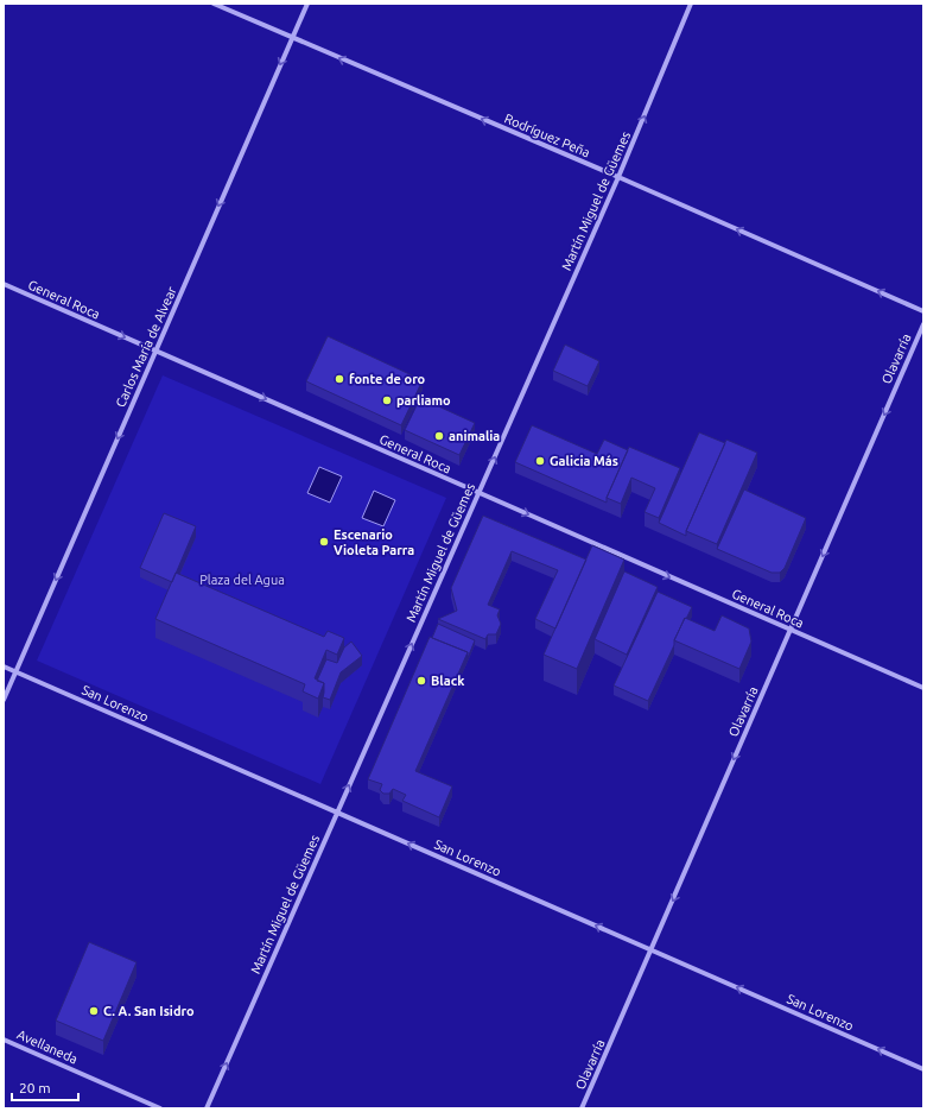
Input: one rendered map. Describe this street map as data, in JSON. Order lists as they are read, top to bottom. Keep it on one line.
{"streets":{"street":["Rodríguez Peña","Martín Miguel de Güemes","General Roca","Carlos María de Alvear","Olavarría","San Lorenzo","Avellaneda"]},"crossings":[["Rodríguez Peña","Martín Miguel de Güemes"],["Rodríguez Peña","Carlos María de Alvear"],["Martín Miguel de Güemes","General Roca"],["Martín Miguel de Güemes","San Lorenzo"],["General Roca","Carlos María de Alvear"],["General Roca","Olavarría"],["Carlos María de Alvear","San Lorenzo"],["Olavarría","San Lorenzo"]],"one_way":["Rodríguez Peña","Martín Miguel de Güemes","General Roca","Carlos María de Alvear","Olavarría","San Lorenzo"],"parks":["Plaza del Agua"],"places":["fonte de oro","parliamo","animalia","Galicia Más","Escenario Violeta Parra","Black","C. A. San Isidro"],"scale_bar":"20 m"}
